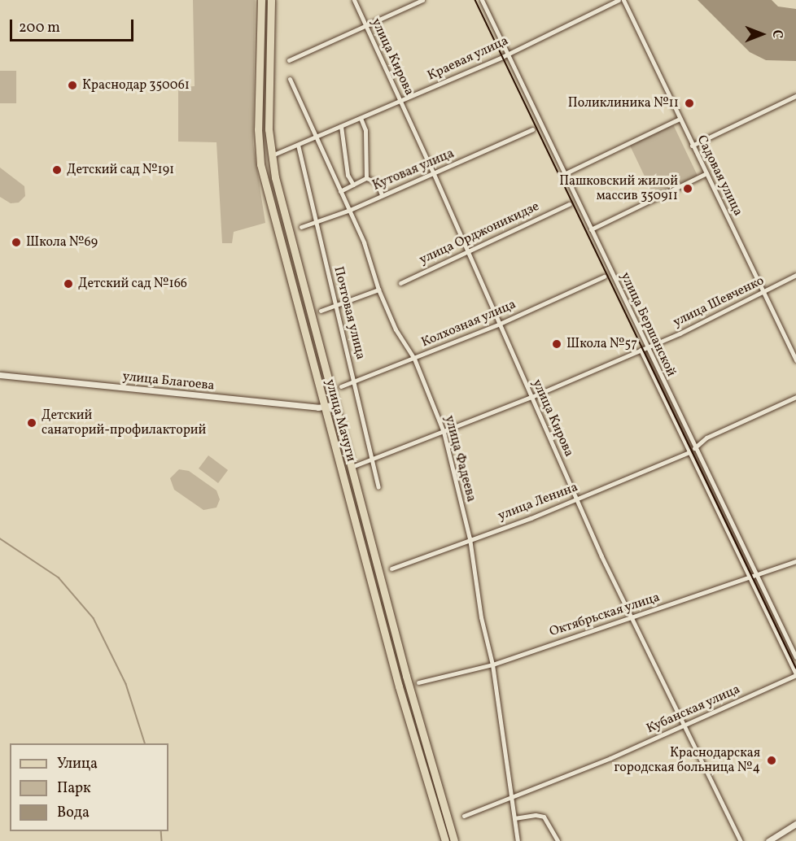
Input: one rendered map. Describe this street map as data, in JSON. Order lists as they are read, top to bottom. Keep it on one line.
{"streets":{"main road":["улица Мачуги"],"street":["улица Кирова","Краевая улица","Кутовая улица","Садовая улица","улица Орджоникидзе","улица Шевченко","Почтовая улица","Колхозная улица","улица Бершанской","улица Благоева","улица Фадеева","улица Ленина","Октябрьская улица","Кубанская улица"]},"crossings":[["улица Кирова","Краевая улица"],["улица Кирова","Кутовая улица"],["улица Кирова","улица Орджоникидзе"],["улица Кирова","улица Шевченко"],["улица Кирова","Колхозная улица"],["улица Кирова","улица Ленина"],["улица Кирова","Октябрьская улица"],["улица Кирова","Кубанская улица"],["Краевая улица","Почтовая улица"],["Краевая улица","улица Бершанской"],["Краевая улица","улица Мачуги"],["Краевая улица","улица Фадеева"],["Кутовая улица","Почтовая улица"],["Кутовая улица","улица Фадеева"],["Садовая улица","улица Шевченко"],["улица Шевченко","Почтовая улица"],["улица Шевченко","улица Бершанской"],["улица Шевченко","улица Мачуги"],["улица Шевченко","улица Фадеева"],["Почтовая улица","Колхозная улица"],["Колхозная улица","улица Фадеева"],["улица Бершанской","улица Ленина"],["улица Бершанской","Октябрьская улица"],["улица Бершанской","Кубанская улица"],["улица Благоева","улица Мачуги"],["улица Фадеева","улица Ленина"],["улица Фадеева","Октябрьская улица"],["улица Фадеева","Кубанская улица"]],"places":["Краснодар 350061","Поликлиника №11","Детский сад №191","Пашковский жилой массив 350911","Школа №69","Детский сад №166","Школа №57","Детский санаторий-профилакторий","Краснодарская городская больница №4"],"legend":["Улица","Парк","Вода"],"scale_bar":"200 m","north":"right"}
